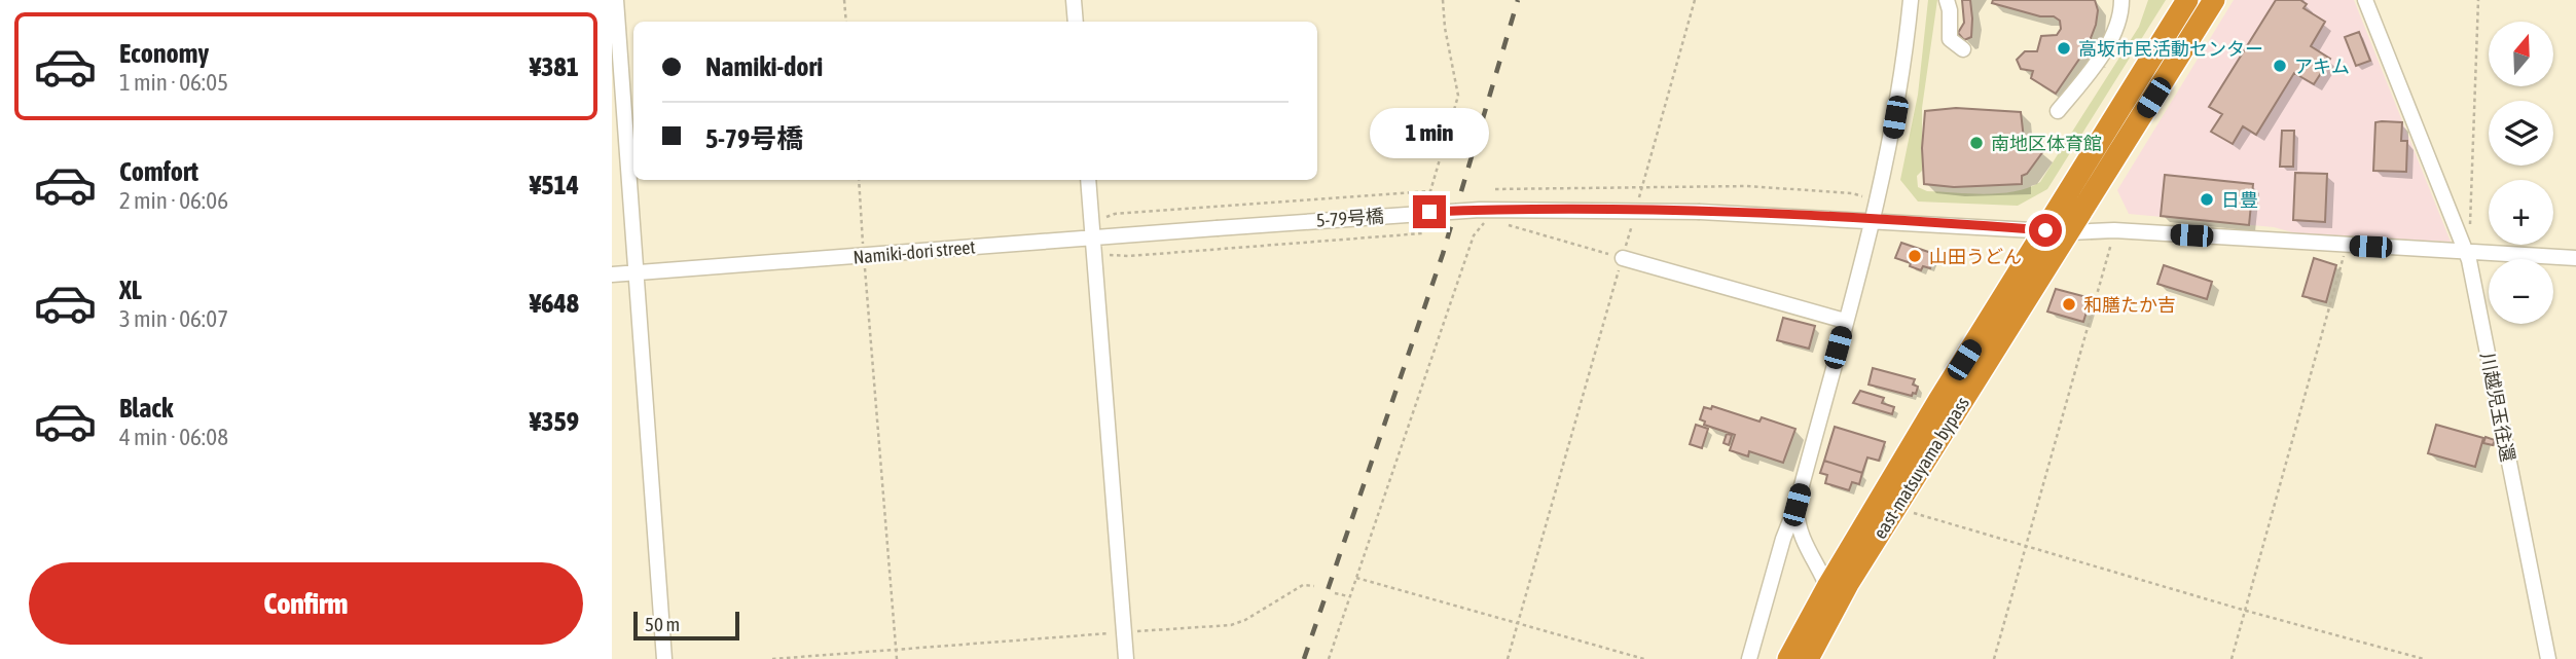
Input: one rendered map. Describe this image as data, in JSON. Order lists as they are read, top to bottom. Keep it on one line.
{"streets":{"highway":["east-matsuyama bypass"],"street":["5-79号橋","Namiki-dori street","川越児玉往還"]},"crossings":[["5-79号橋","Namiki-dori street"],["5-79号橋","川越児玉往還"],["5-79号橋","east-matsuyama bypass"]],"places":["高坂市民活動センター","アキム","南地区体育館","日豊","山田うどん","和膳たか吉"],"scale_bar":"50 m","north":"top","page":{"list":[{"name":"Economy","note":"1 min · 06:05","value":"¥381"},{"name":"Comfort","note":"2 min · 06:06","value":"¥514"},{"name":"XL","note":"3 min · 06:07","value":"¥648"},{"name":"Black","note":"4 min · 06:08","value":"¥359"}],"map_buttons":["+","−"],"banner":["Namiki-dori","5-79号橋"],"bubble":"1 min","buttons":"Confirm","scale":"50 m"}}
